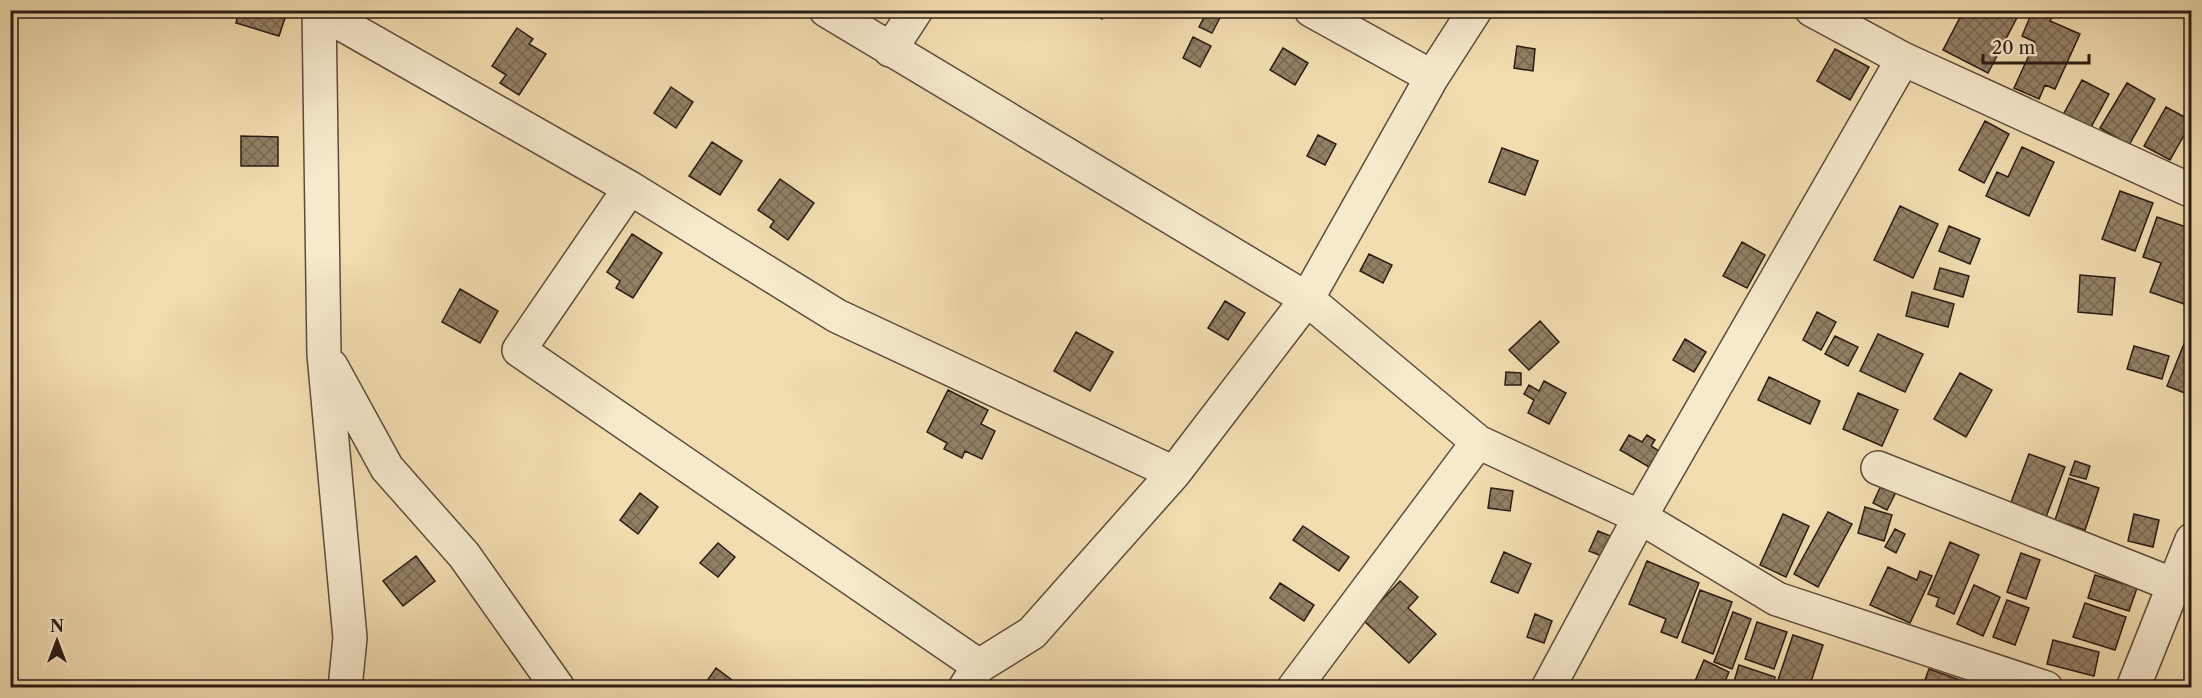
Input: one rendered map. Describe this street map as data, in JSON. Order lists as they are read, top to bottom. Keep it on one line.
{"scale_bar":"20 m","north":"top"}
